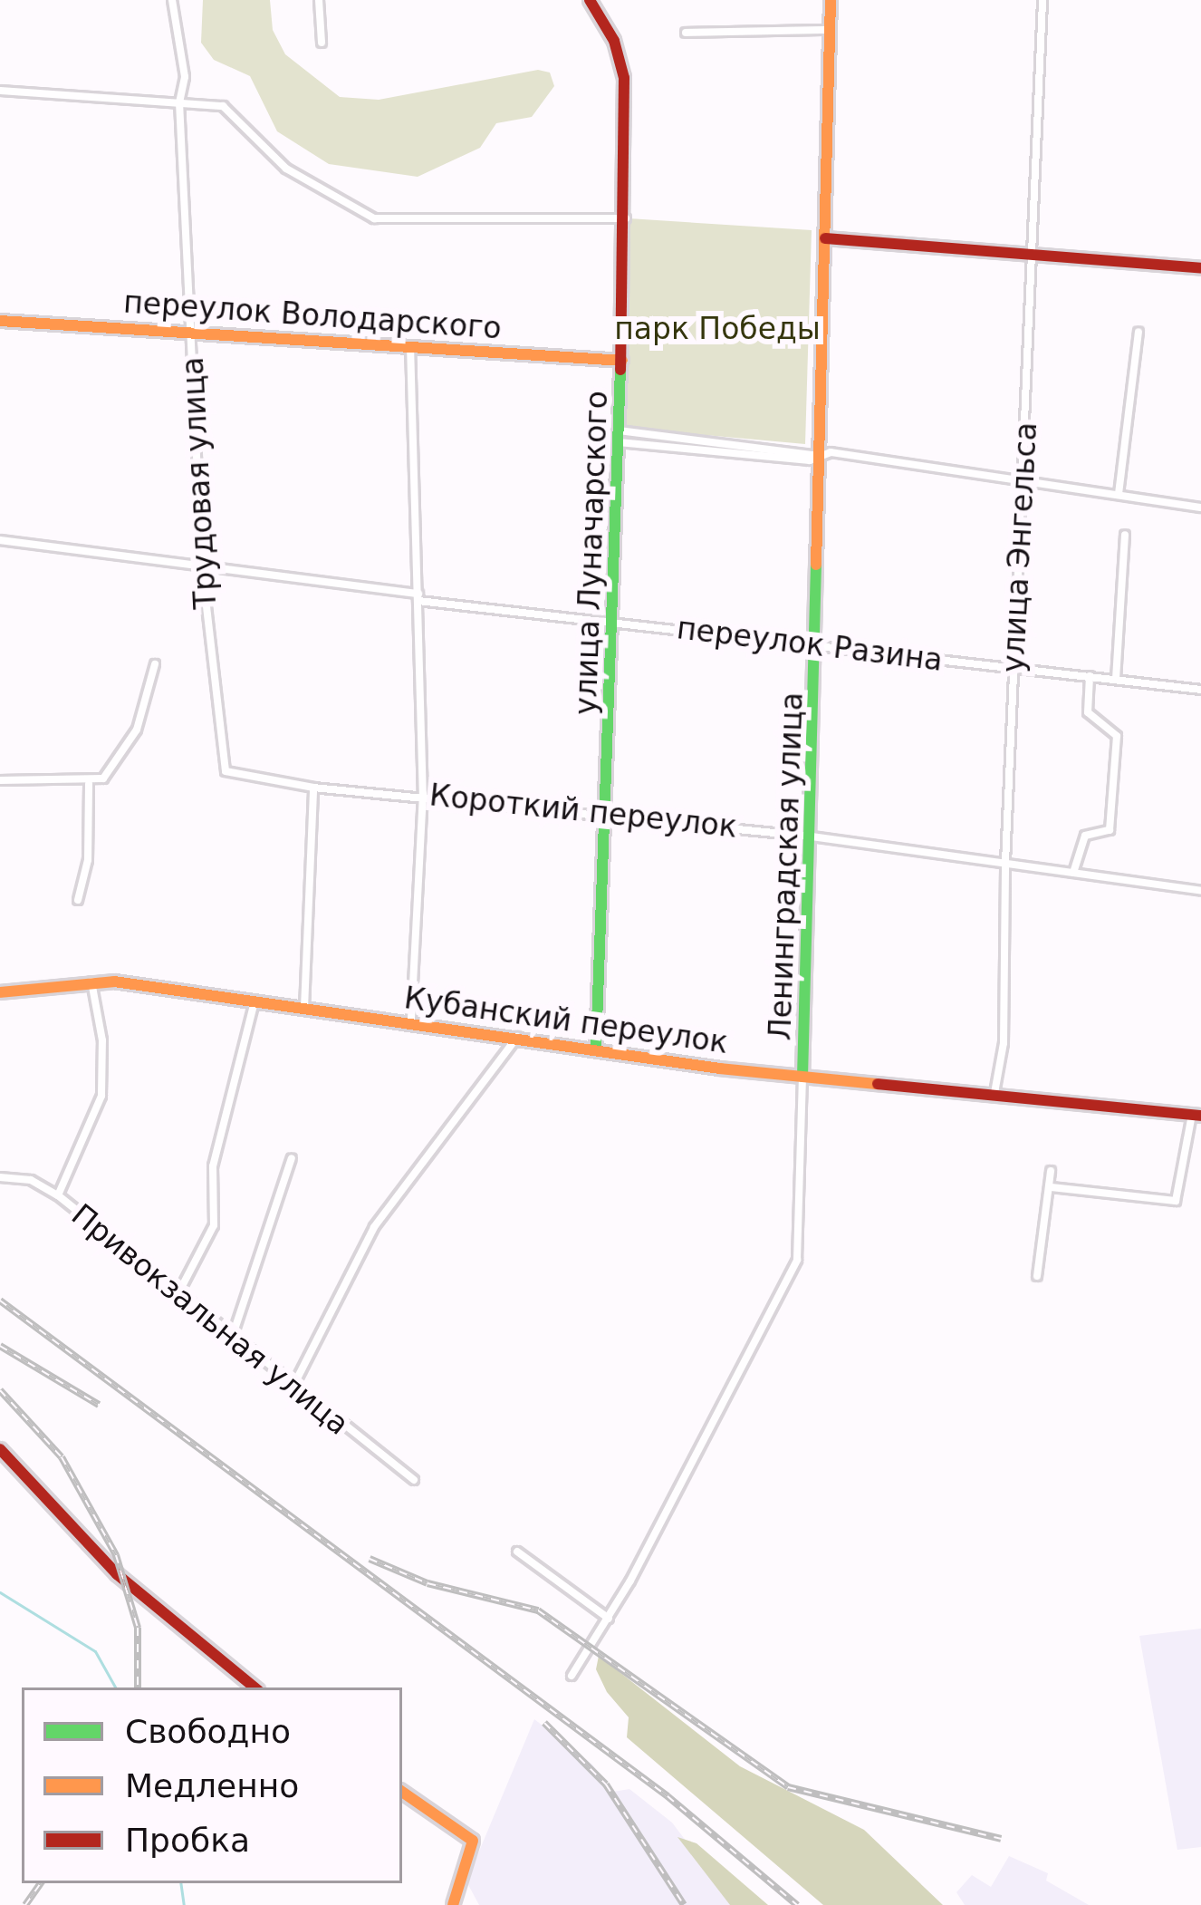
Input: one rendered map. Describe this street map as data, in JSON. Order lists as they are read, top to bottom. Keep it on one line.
{"streets":{"street":["переулок Володарского","Трудовая улица","улица Энгельса","улица Луначарского","переулок Разина","Короткий переулок","Ленинградская улица","Кубанский переулок","Привокзальная улица"]},"crossings":[["переулок Володарского","Трудовая улица"],["переулок Володарского","улица Луначарского"],["Трудовая улица","переулок Разина"],["Трудовая улица","Короткий переулок"],["улица Энгельса","переулок Разина"],["улица Энгельса","Короткий переулок"],["улица Энгельса","Кубанский переулок"],["улица Луначарского","переулок Разина"],["улица Луначарского","Короткий переулок"],["улица Луначарского","Кубанский переулок"],["переулок Разина","Ленинградская улица"],["Короткий переулок","Ленинградская улица"],["Ленинградская улица","Кубанский переулок"]],"parks":["парк Победы"],"legend":["Свободно","Медленно","Пробка"]}
